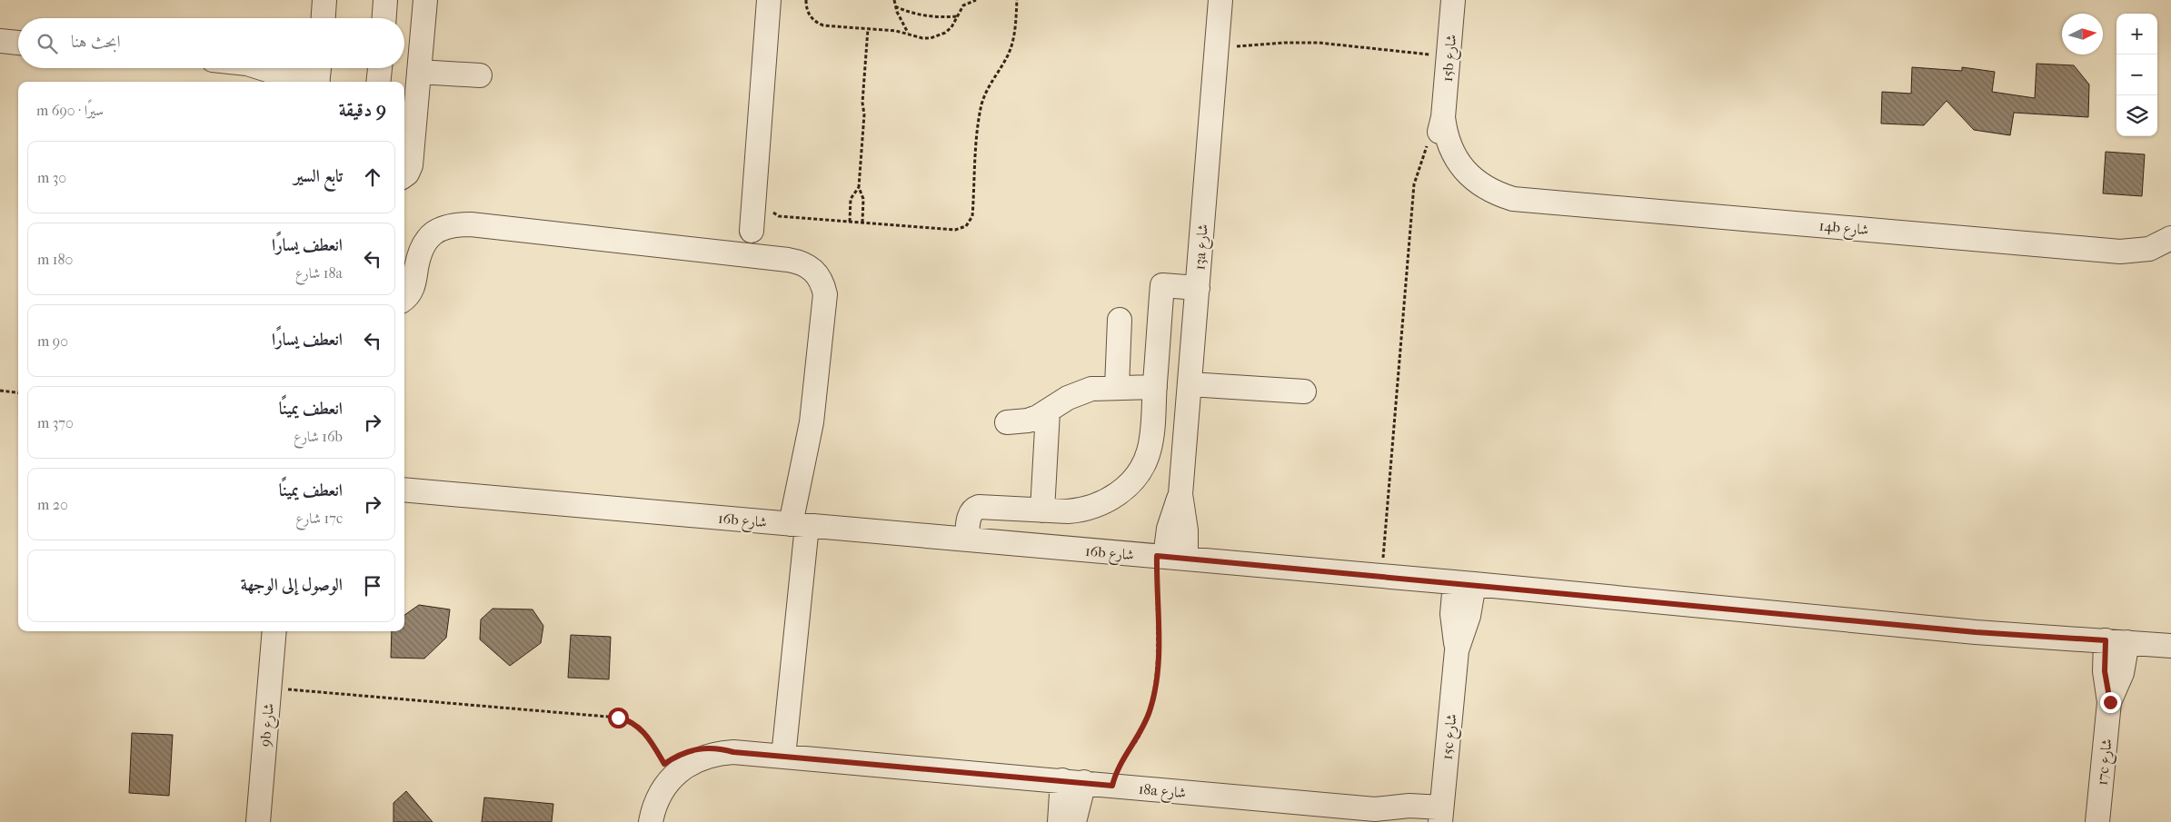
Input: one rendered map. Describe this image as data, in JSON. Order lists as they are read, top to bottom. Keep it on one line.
{"streets":{"street":["15b شارع","14b شارع","13a شارع","16b شارع","9b شارع","15c شارع","17c شارع","18a شارع"]},"crossings":[["15b شارع","14b شارع"],["13a شارع","16b شارع"],["16b شارع","15c شارع"],["16b شارع","17c شارع"],["15c شارع","18a شارع"]],"north":"right","page":{"map_buttons":["+","−"],"search":"ابحث هنا","heading":["9 دقيقة","سيرًا · 690 m"],"list":[["تابع السير","30 m"],["انعطف يسارًا","18a شارع","180 m"],["انعطف يسارًا","90 m"],["انعطف يمينًا","16b شارع","370 m"],["انعطف يمينًا","17c شارع","20 m"],"الوصول إلى الوجهة"]}}
